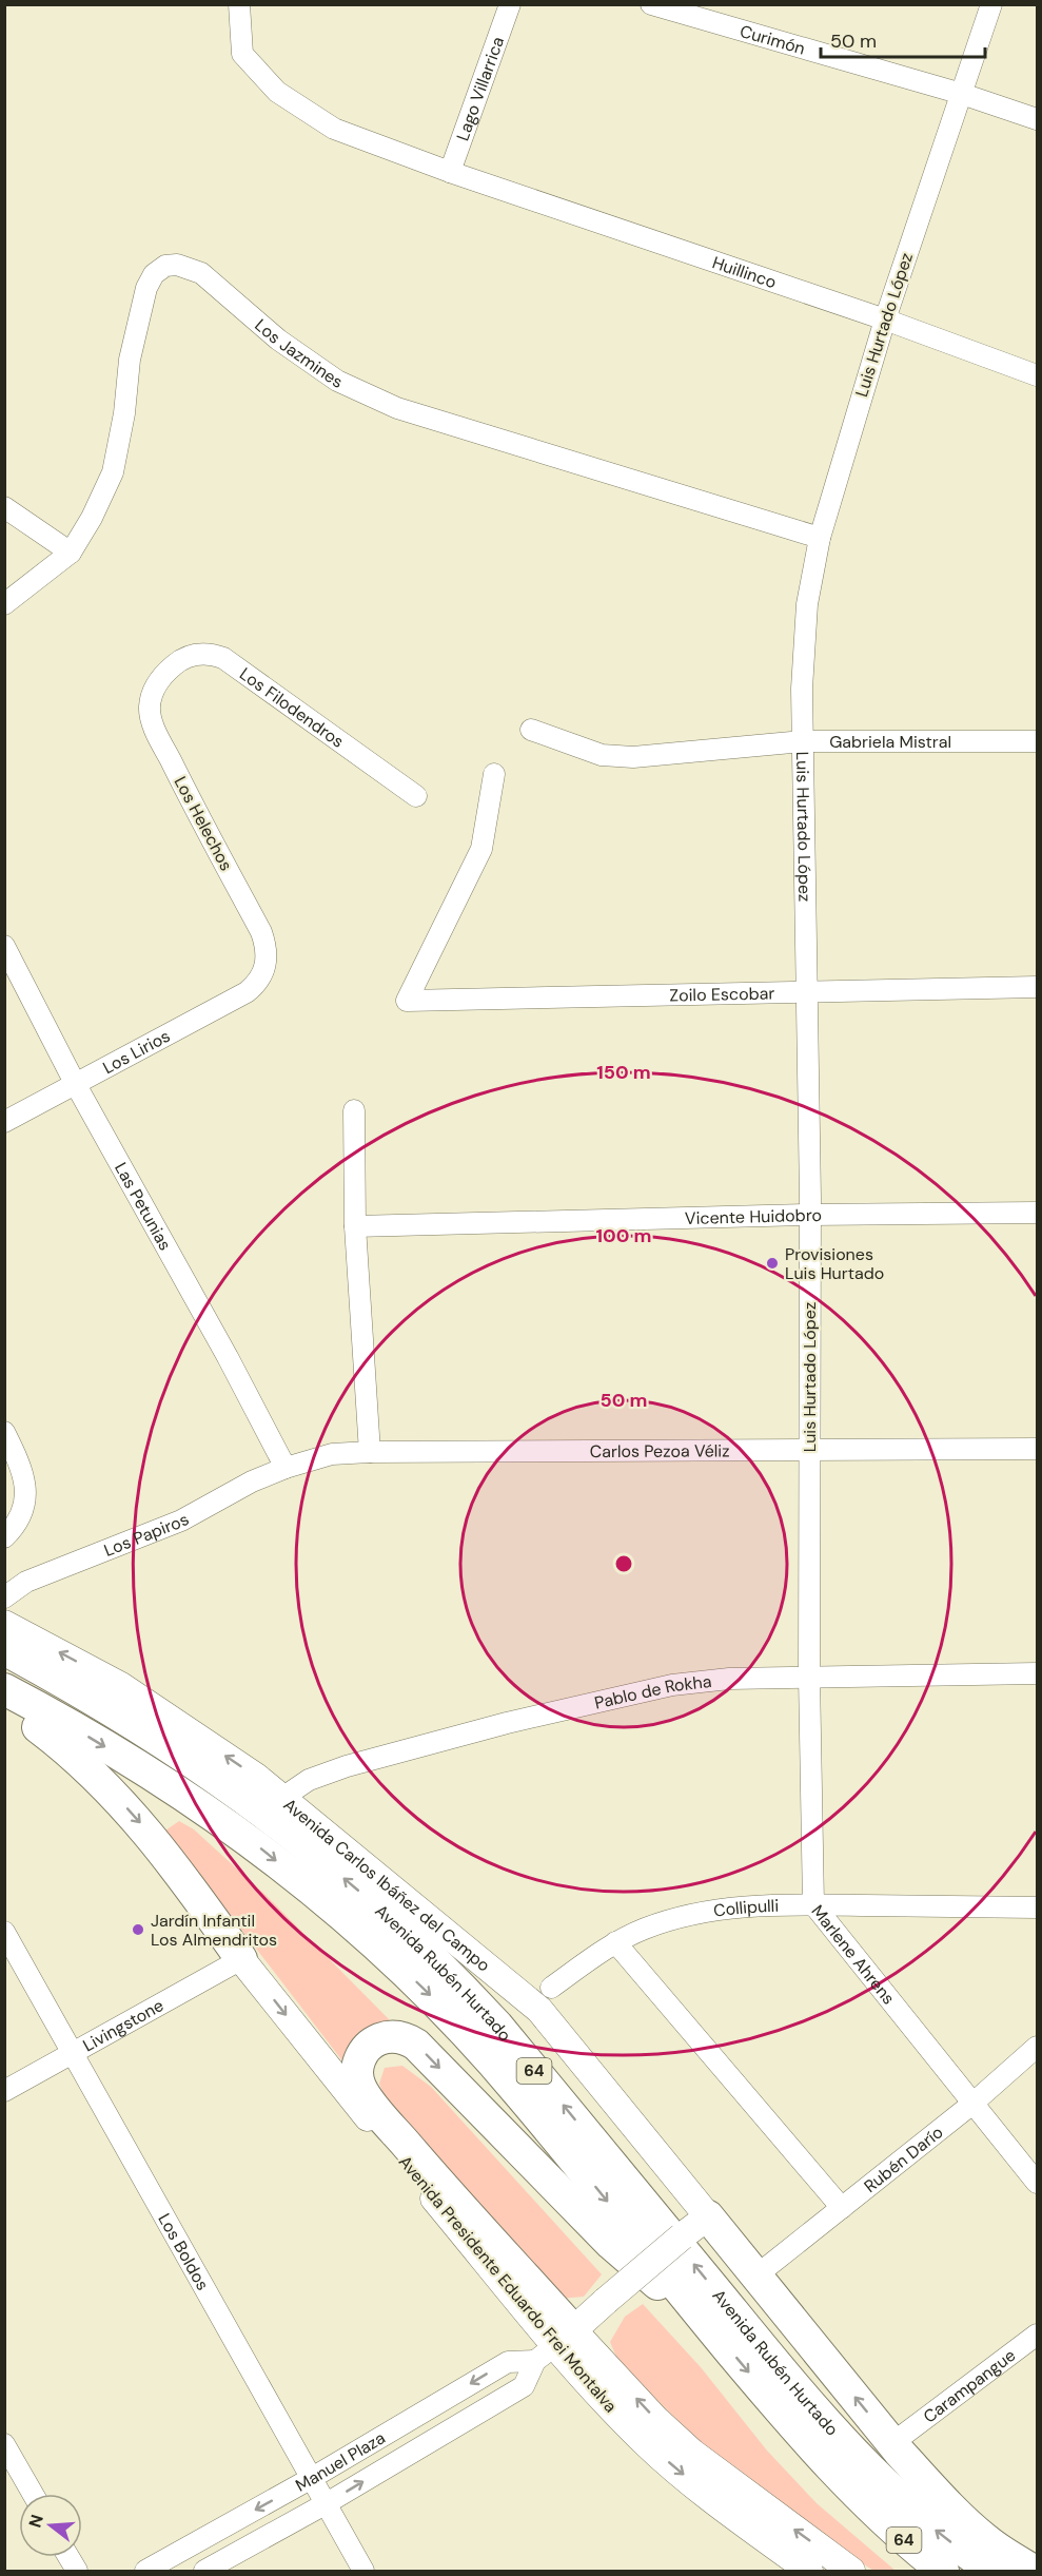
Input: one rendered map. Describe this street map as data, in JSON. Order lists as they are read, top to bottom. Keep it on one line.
{"streets":{"highway":["Avenida Rubén Hurtado","64"],"main road":["Avenida Carlos Ibáñez del Campo","Avenida Presidente Eduardo Frei Montalva","Manuel Plaza"],"street":["Curimón","Lago Villarrica","Huillinco","Luis Hurtado López","Los Jazmines","Los Filodendros","Gabriela Mistral","Los Helechos","Zoilo Escobar","Los Lirios","Las Petunias","Vicente Huidobro","Carlos Pezoa Véliz","Los Papiros","Pablo de Rokha","Collipulli","Marlene Ahrens","Livingstone","Rubén Darío","Los Boldos","Carampangue"]},"crossings":[["Curimón","Luis Hurtado López"],["Lago Villarrica","Huillinco"],["Huillinco","Luis Hurtado López"],["Luis Hurtado López","Los Jazmines"],["Luis Hurtado López","Gabriela Mistral"],["Luis Hurtado López","Zoilo Escobar"],["Luis Hurtado López","Vicente Huidobro"],["Luis Hurtado López","Carlos Pezoa Véliz"],["Luis Hurtado López","Pablo de Rokha"],["Luis Hurtado López","Marlene Ahrens"],["Los Filodendros","Los Helechos"],["Los Helechos","Los Lirios"],["Los Lirios","Las Petunias"],["Las Petunias","Carlos Pezoa Véliz"],["Las Petunias","Los Papiros"],["Carlos Pezoa Véliz","Los Papiros"],["Pablo de Rokha","Avenida Carlos Ibáñez del Campo"],["Pablo de Rokha","Marlene Ahrens"],["Avenida Carlos Ibáñez del Campo","Manuel Plaza"],["Collipulli","Marlene Ahrens"],["Marlene Ahrens","Rubén Darío"],["Livingstone","Los Boldos"],["Livingstone","Avenida Presidente Eduardo Frei Montalva"],["Los Boldos","Manuel Plaza"],["Avenida Presidente Eduardo Frei Montalva","Manuel Plaza"]],"one_way":["Avenida Carlos Ibáñez del Campo"],"places":["Provisiones Luis Hurtado","Jardín Infantil Los Almendritos"],"scale_bar":"50 m","north":"left","rings":["150 m","100 m","50 m"]}
